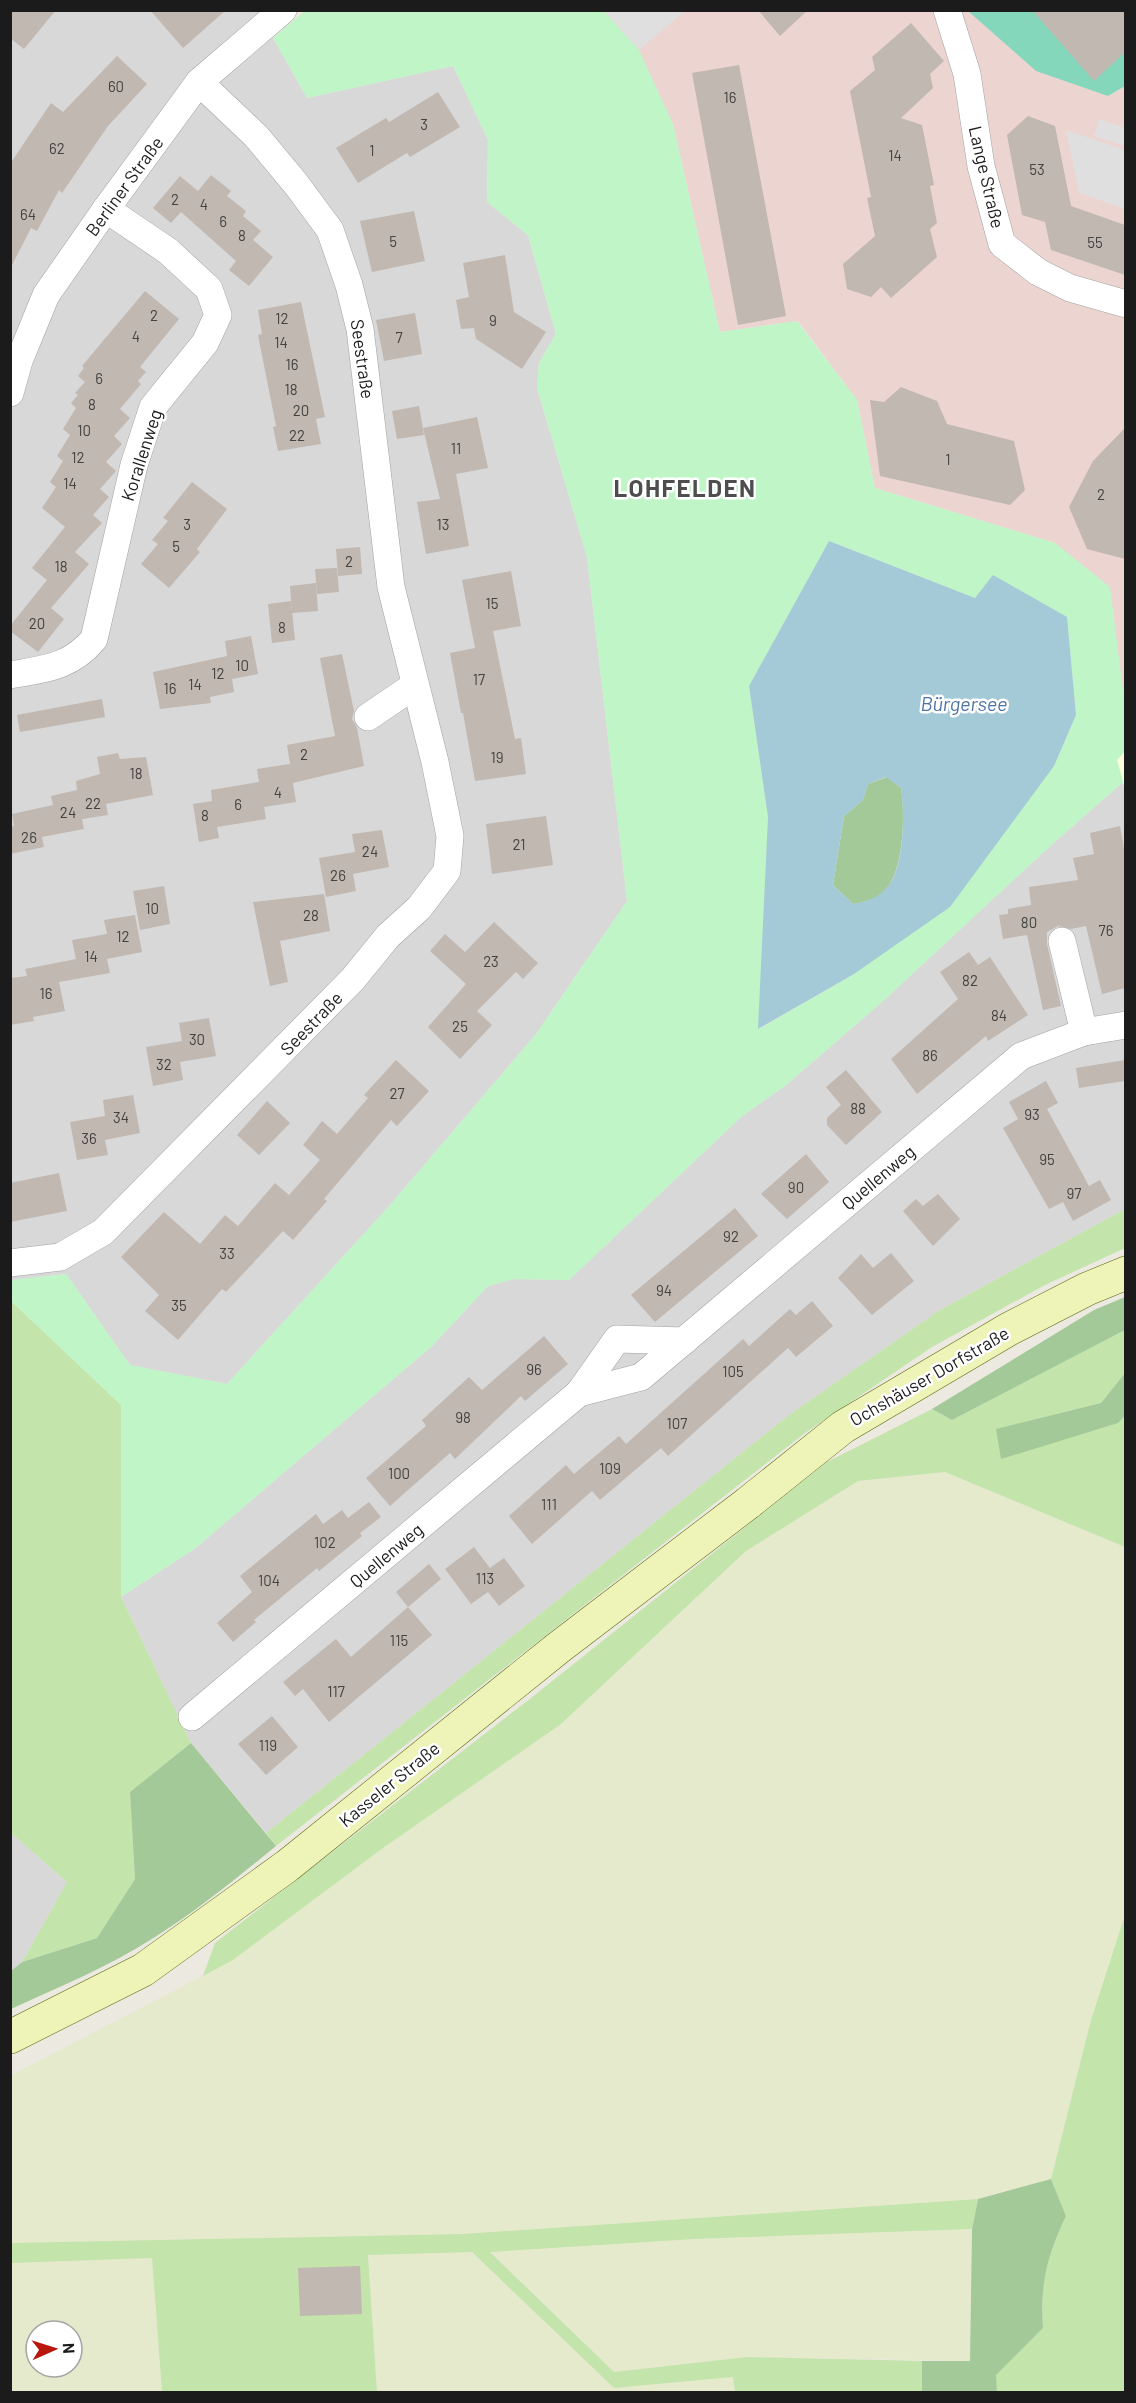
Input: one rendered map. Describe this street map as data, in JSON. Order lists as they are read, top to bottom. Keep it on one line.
{"streets":{"main road":["Ochshäuser Dorfstraße","Kasseler Straße"],"street":["Lange Straße","Berliner Straße","Seestraße","Korallenweg","Quellenweg"]},"crossings":[["Berliner Straße","Seestraße"],["Berliner Straße","Korallenweg"],["Ochshäuser Dorfstraße","Kasseler Straße"]],"districts":["LOHFELDEN"],"water":["Bürgersee"],"house_numbers":["60","16","3","62","1","14","53","2","4","64","6","8","5","55","2","12","9","4","7","14","16","6","18","8","20","10","22","11","12","1","14","2","3","13","5","2","18","15","20","8","10","12","17","14","16","2","19","18","4","22","6","24","8","26","21","24","26","10","28","80","76","12","14","23","82","16","84","25","30","86","32","27","88","93","34","36","95","90","97","92","33","94","35","96","105","98","107","109","100","111","102","113","104","115","117","119"],"north":"right"}
